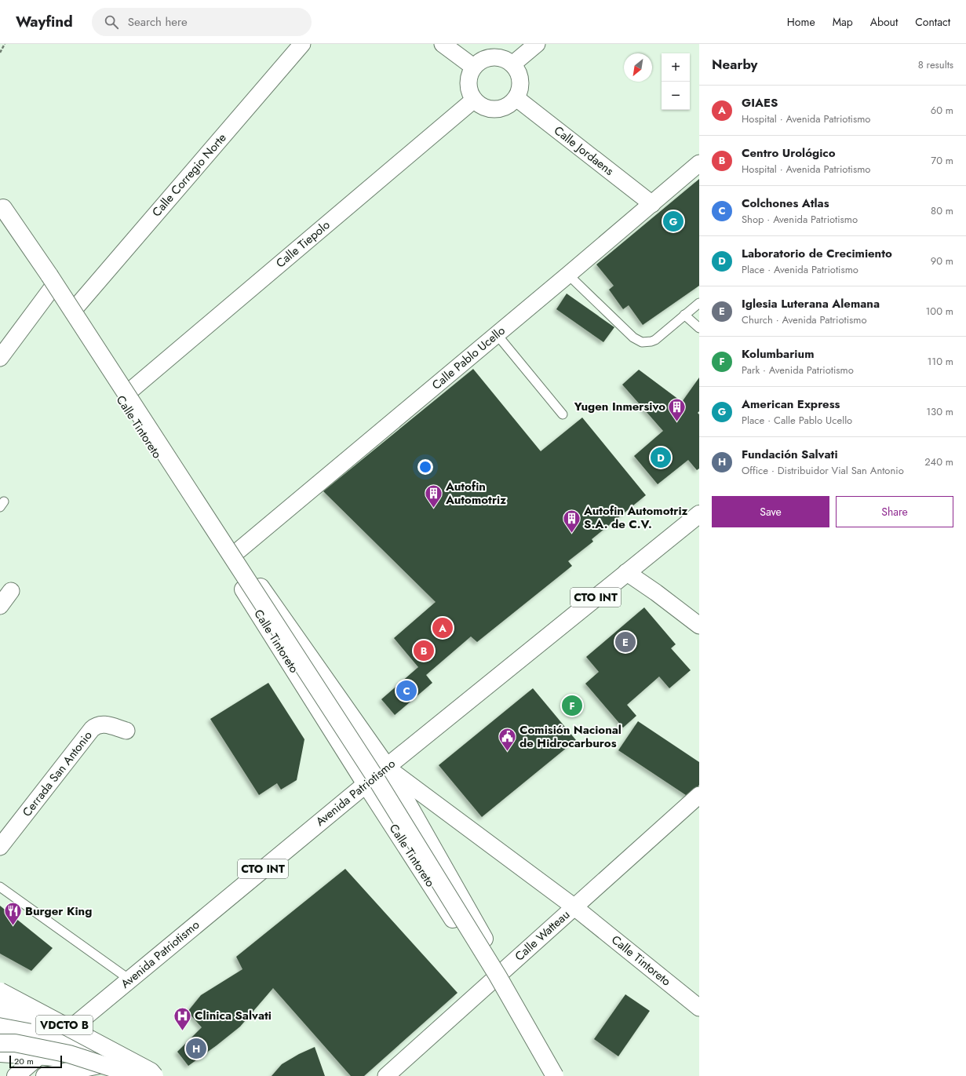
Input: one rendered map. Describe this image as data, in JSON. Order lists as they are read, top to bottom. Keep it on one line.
{"streets":{"main road":["Calle Tintoreto","CTO INT","Avenida Patriotismo","VDCTO B"],"street":["Calle Jordaens","Calle Corregio Norte","Calle Tiepolo","Calle Pablo Ucello","Cerrada San Antonio","Calle Watteau"]},"crossings":[["Calle Jordaens","Calle Tiepolo"],["Calle Jordaens","Calle Pablo Ucello"],["Calle Corregio Norte","Calle Tintoreto"],["Calle Tiepolo","Calle Tintoreto"],["Calle Pablo Ucello","Calle Tintoreto"],["Calle Tintoreto","Avenida Patriotismo"],["Calle Tintoreto","Calle Watteau"],["Avenida Patriotismo","VDCTO B"]],"places":{"building":["Yugen Inmersivo","Autofin Automotriz","Autofin Automotriz S.A. de C.V."],"public building":["Comisión Nacional de Hidrocarburos"],"restaurant":["Burger King"],"hospital":["Clinica Salvati"]},"scale_bar":"20 m","north":"bottom left","page":{"header":"Wayfind","search":"Search here","nav":["Home","Map","About","Contact"],"heading":["Nearby","8 results"],"map_buttons":["+","−"],"list":[{"mark":"A","name":"GIAES","note":"Hospital · Avenida Patriotismo","value":"60 m"},{"mark":"B","name":"Centro Urológico","note":"Hospital · Avenida Patriotismo","value":"70 m"},{"mark":"C","name":"Colchones Atlas","note":"Shop · Avenida Patriotismo","value":"80 m"},{"mark":"D","name":"Laboratorio de Crecimiento","note":"Place · Avenida Patriotismo","value":"90 m"},{"mark":"E","name":"Iglesia Luterana Alemana","note":"Church · Avenida Patriotismo","value":"100 m"},{"mark":"F","name":"Kolumbarium","note":"Park · Avenida Patriotismo","value":"110 m"},{"mark":"G","name":"American Express","note":"Place · Calle Pablo Ucello","value":"130 m"},{"mark":"H","name":"Fundación Salvati","note":"Office · Distribuidor Vial San Antonio","value":"240 m"}],"pins":["G","D","A","E","B","C","F","H"],"buttons":["Save","Share"],"scale":"20 m"}}
